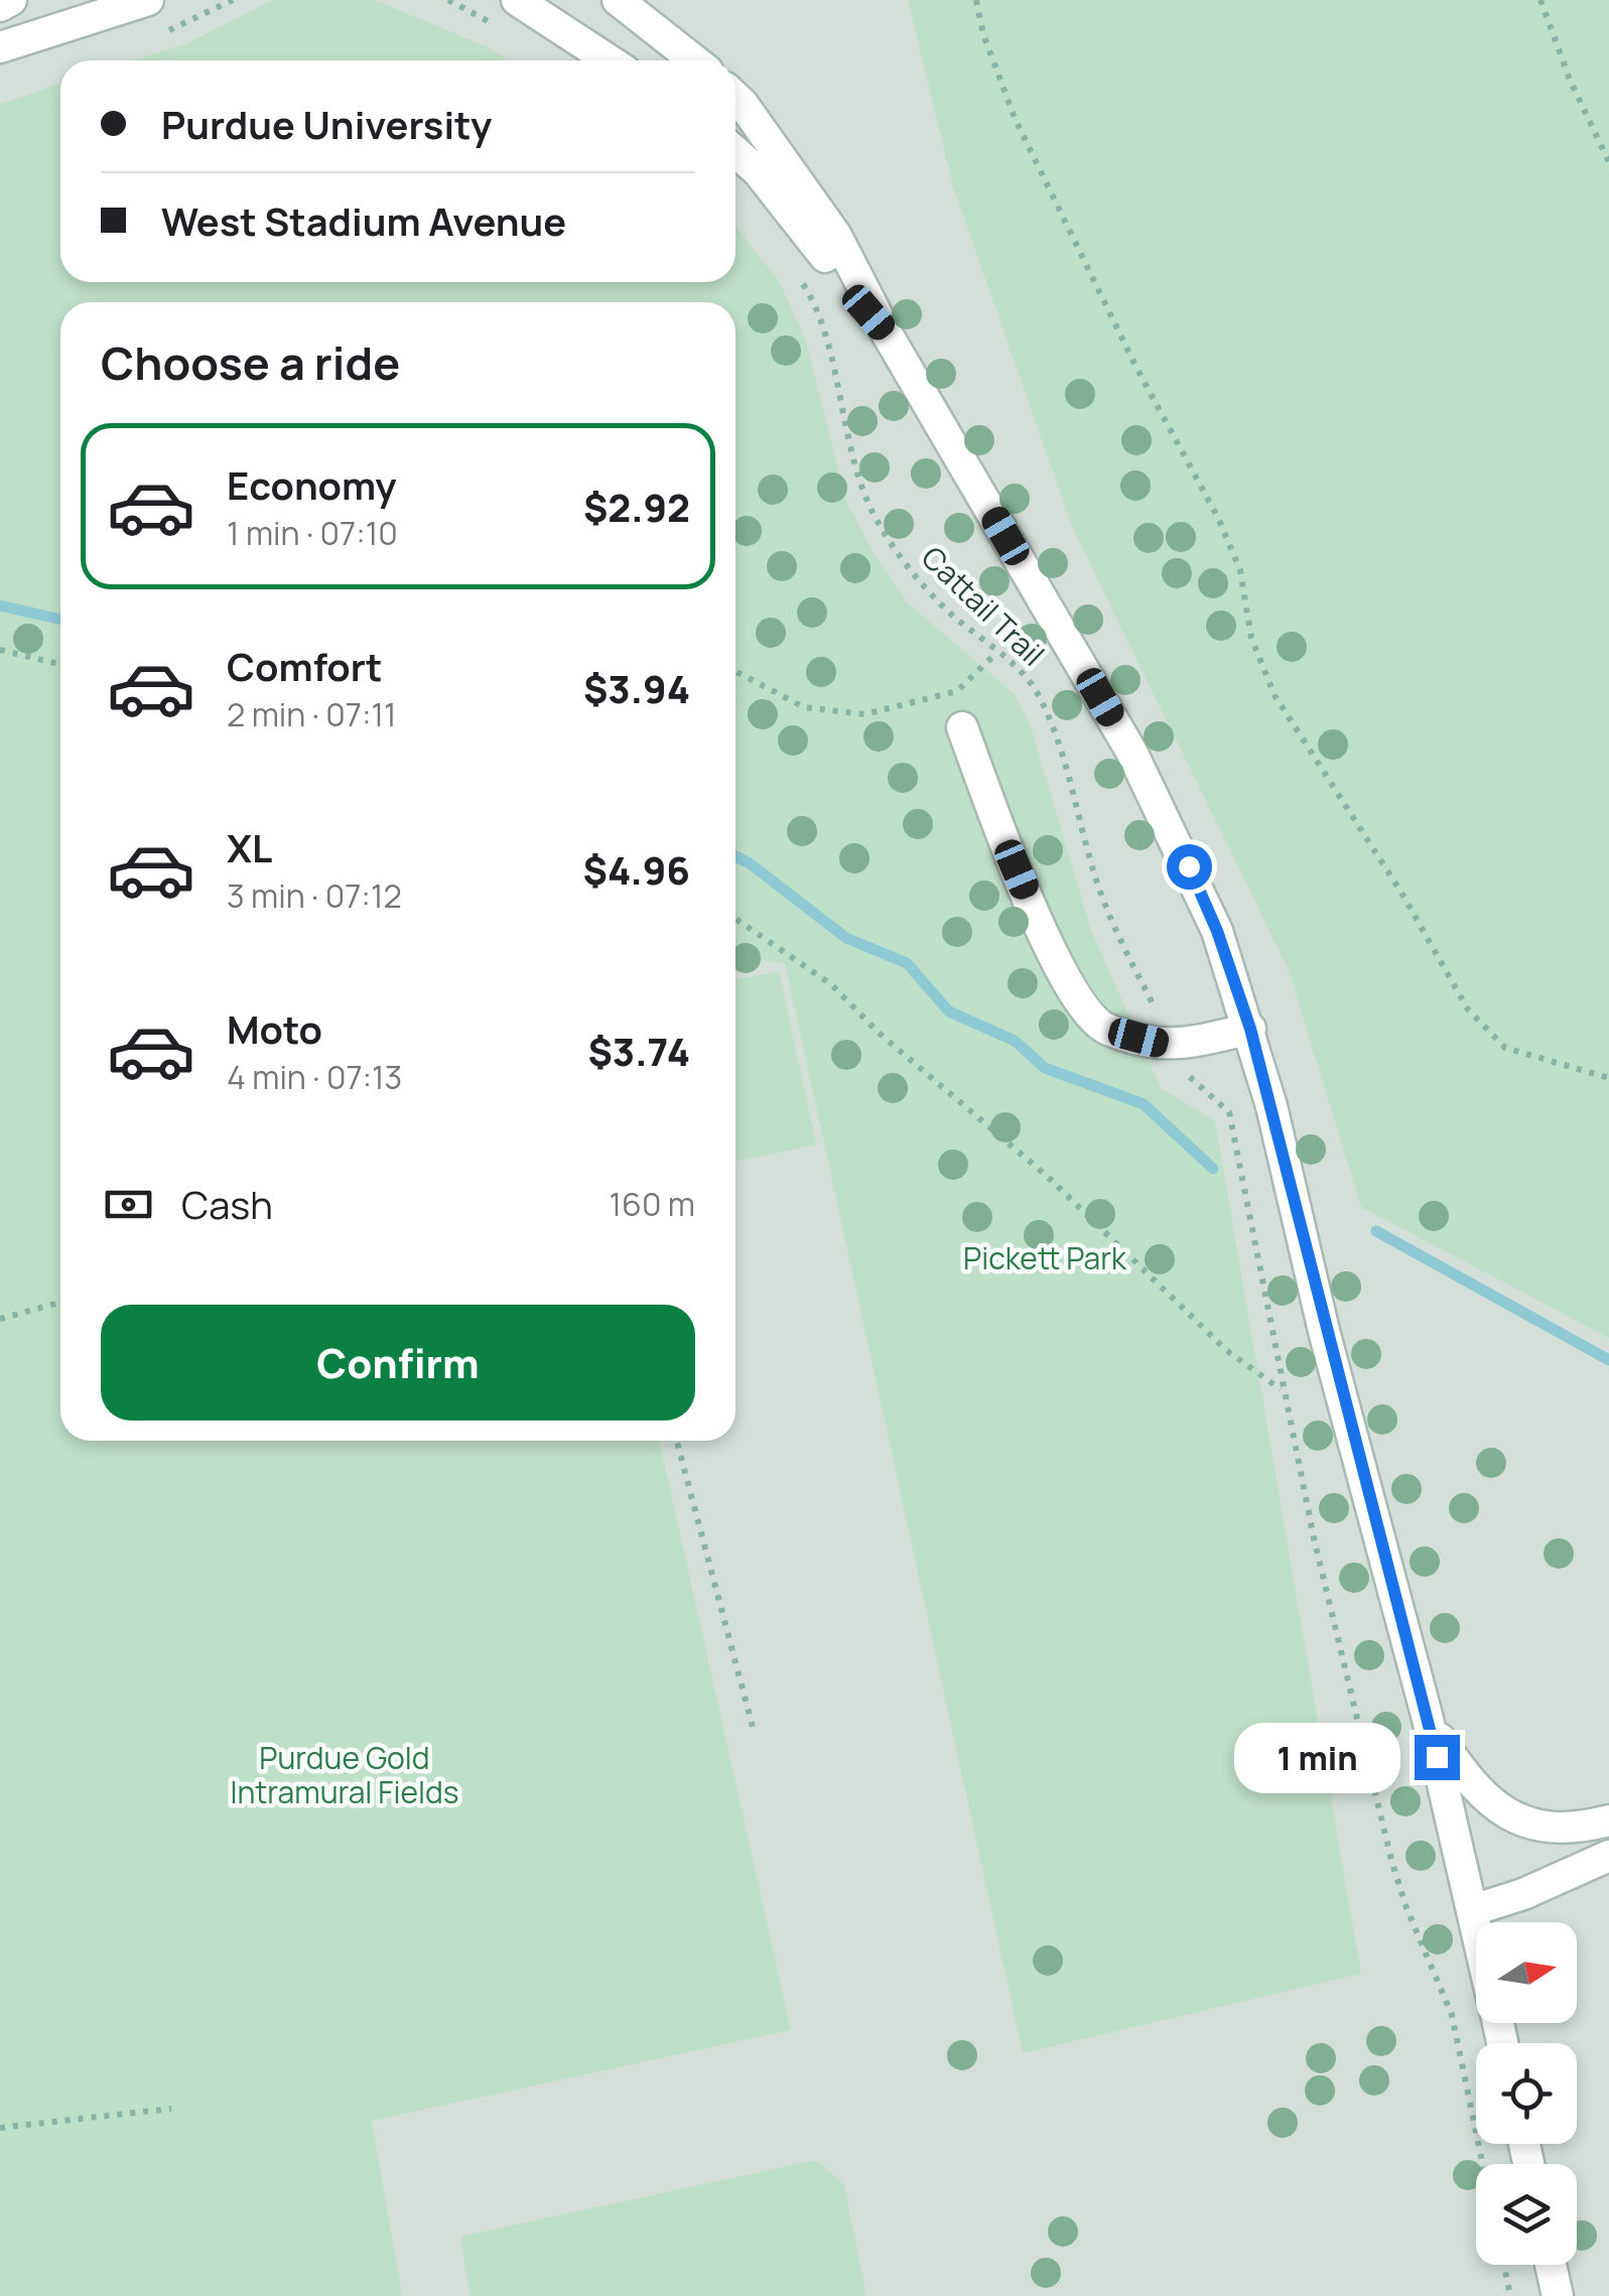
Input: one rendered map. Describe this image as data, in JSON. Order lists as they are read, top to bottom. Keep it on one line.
{"streets":{"path":["Cattail Trail"]},"parks":["Pickett Park","Purdue Gold Intramural Fields"],"north":"right","page":{"banner":["Purdue University","West Stadium Avenue"],"heading":"Choose a ride","list":[{"name":"Economy","note":"1 min · 07:10","value":"$2.92"},{"name":"Comfort","note":"2 min · 07:11","value":"$3.94"},{"name":"XL","note":"3 min · 07:12","value":"$4.96"},{"name":"Moto","note":"4 min · 07:13","value":"$3.74"}],"pay":["Cash","160 m"],"buttons":"Confirm","bubble":"1 min"}}
